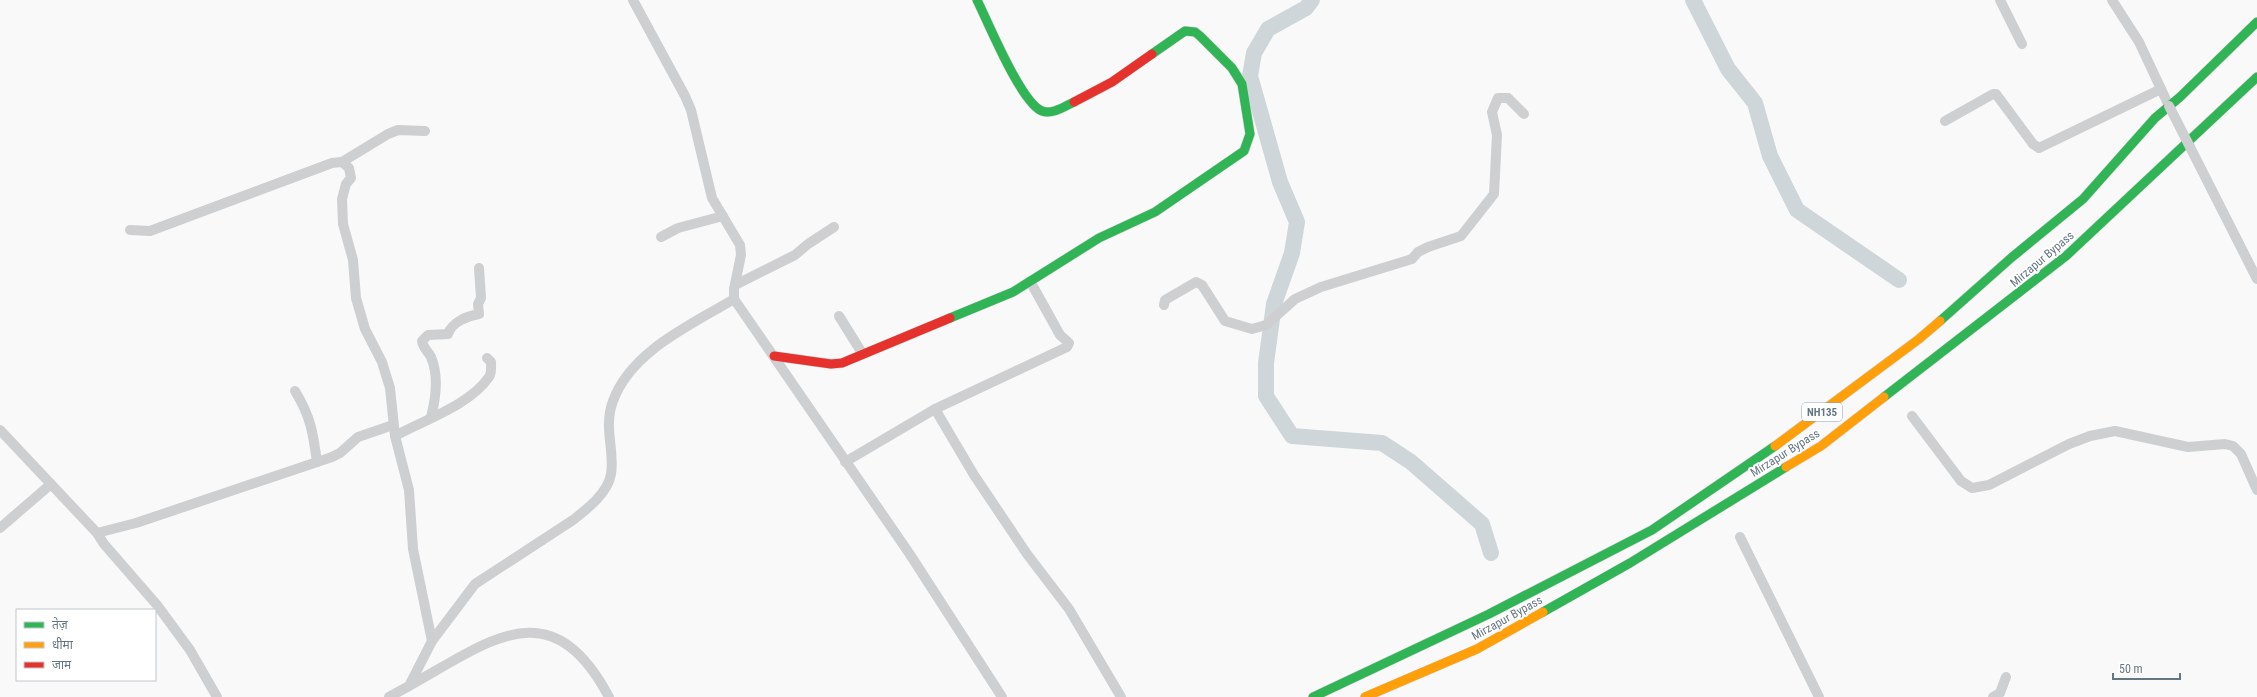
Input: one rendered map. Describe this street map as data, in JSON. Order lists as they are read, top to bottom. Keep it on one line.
{"streets":{"main road":["Mirzapur Bypass","NH135"]},"legend":["तेज़","धीमा","जाम"],"scale_bar":"50 m"}
